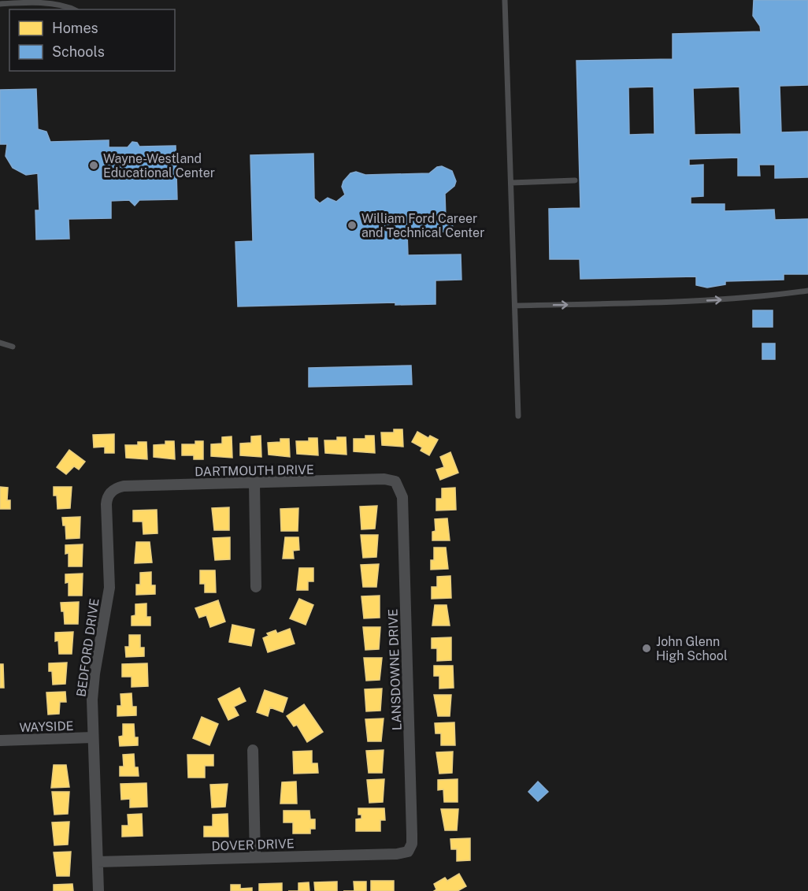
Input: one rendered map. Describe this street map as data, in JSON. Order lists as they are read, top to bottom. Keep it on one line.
{"streets":{"street":["DARTMOUTH DRIVE","BEDFORD DRIVE","LANSDOWNE DRIVE","WAYSIDE","DOVER DRIVE"]},"crossings":[["DARTMOUTH DRIVE","BEDFORD DRIVE"],["DARTMOUTH DRIVE","LANSDOWNE DRIVE"],["BEDFORD DRIVE","WAYSIDE"],["BEDFORD DRIVE","DOVER DRIVE"],["LANSDOWNE DRIVE","DOVER DRIVE"]],"places":["Wayne-Westland Educational Center","William Ford Career and Technical Center","John Glenn High School"],"legend":["Homes","Schools"]}
